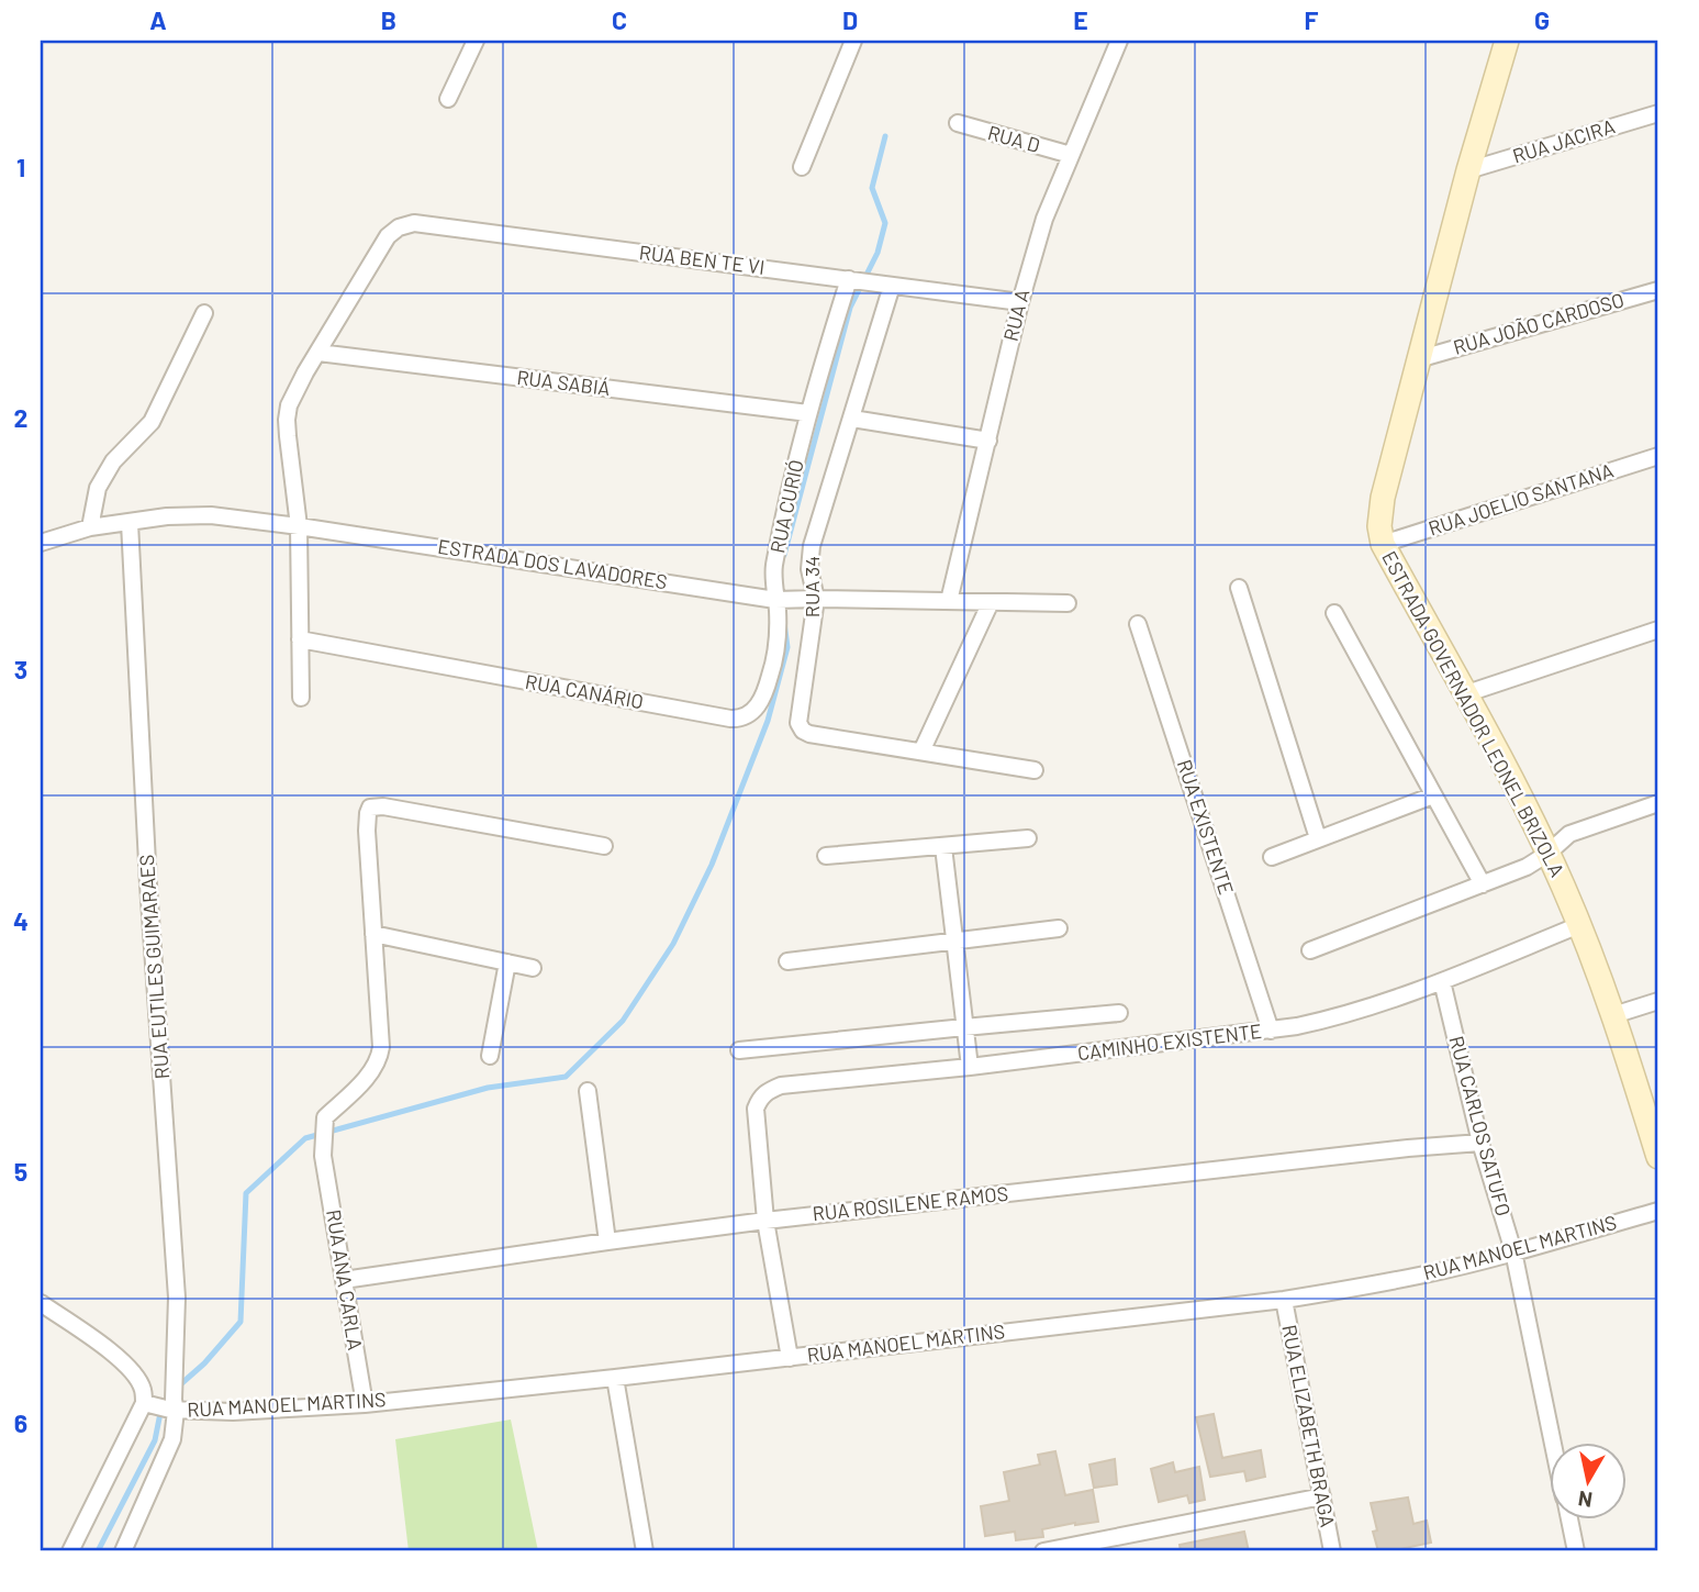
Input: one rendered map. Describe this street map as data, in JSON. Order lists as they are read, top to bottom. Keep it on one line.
{"streets":{"main road":["ESTRADA GOVERNADOR LEONEL BRIZOLA"],"street":["RUA D","RUA JACIRA","RUA BEN TE VI","RUA A","RUA JOÃO CARDOSO","RUA SABIÁ","RUA JOELIO SANTANA","RUA CURIÓ","ESTRADA DOS LAVADORES","RUA 34","RUA CANÁRIO","RUA EXISTENTE","RUA EUTILES GUIMARAES","CAMINHO EXISTENTE","RUA CARLOS SATUFO","RUA ROSILENE RAMOS","RUA MANOEL MARTINS","RUA ANA CARLA","RUA ELIZABETH BRAGA"]},"crossings":[["RUA D","RUA A"],["RUA JACIRA","ESTRADA GOVERNADOR LEONEL BRIZOLA"],["RUA BEN TE VI","RUA A"],["RUA BEN TE VI","RUA SABIÁ"],["RUA BEN TE VI","RUA 34"],["RUA A","ESTRADA DOS LAVADORES"],["RUA JOÃO CARDOSO","ESTRADA GOVERNADOR LEONEL BRIZOLA"],["RUA SABIÁ","RUA CURIÓ"],["RUA JOELIO SANTANA","ESTRADA GOVERNADOR LEONEL BRIZOLA"],["RUA CURIÓ","ESTRADA DOS LAVADORES"],["RUA CURIÓ","RUA CANÁRIO"],["ESTRADA DOS LAVADORES","RUA 34"],["ESTRADA DOS LAVADORES","RUA CANÁRIO"],["ESTRADA DOS LAVADORES","RUA EUTILES GUIMARAES"],["ESTRADA GOVERNADOR LEONEL BRIZOLA","CAMINHO EXISTENTE"],["RUA EXISTENTE","CAMINHO EXISTENTE"],["RUA EUTILES GUIMARAES","RUA MANOEL MARTINS"],["CAMINHO EXISTENTE","RUA CARLOS SATUFO"],["CAMINHO EXISTENTE","RUA ROSILENE RAMOS"],["RUA CARLOS SATUFO","RUA ROSILENE RAMOS"],["RUA CARLOS SATUFO","RUA MANOEL MARTINS"],["RUA ROSILENE RAMOS","RUA ANA CARLA"],["RUA MANOEL MARTINS","RUA ANA CARLA"],["RUA MANOEL MARTINS","RUA ELIZABETH BRAGA"]],"north":"bottom","grid":{"columns":["A","B","C","D","E","F","G"],"rows":["1","2","3","4","5","6"]}}
